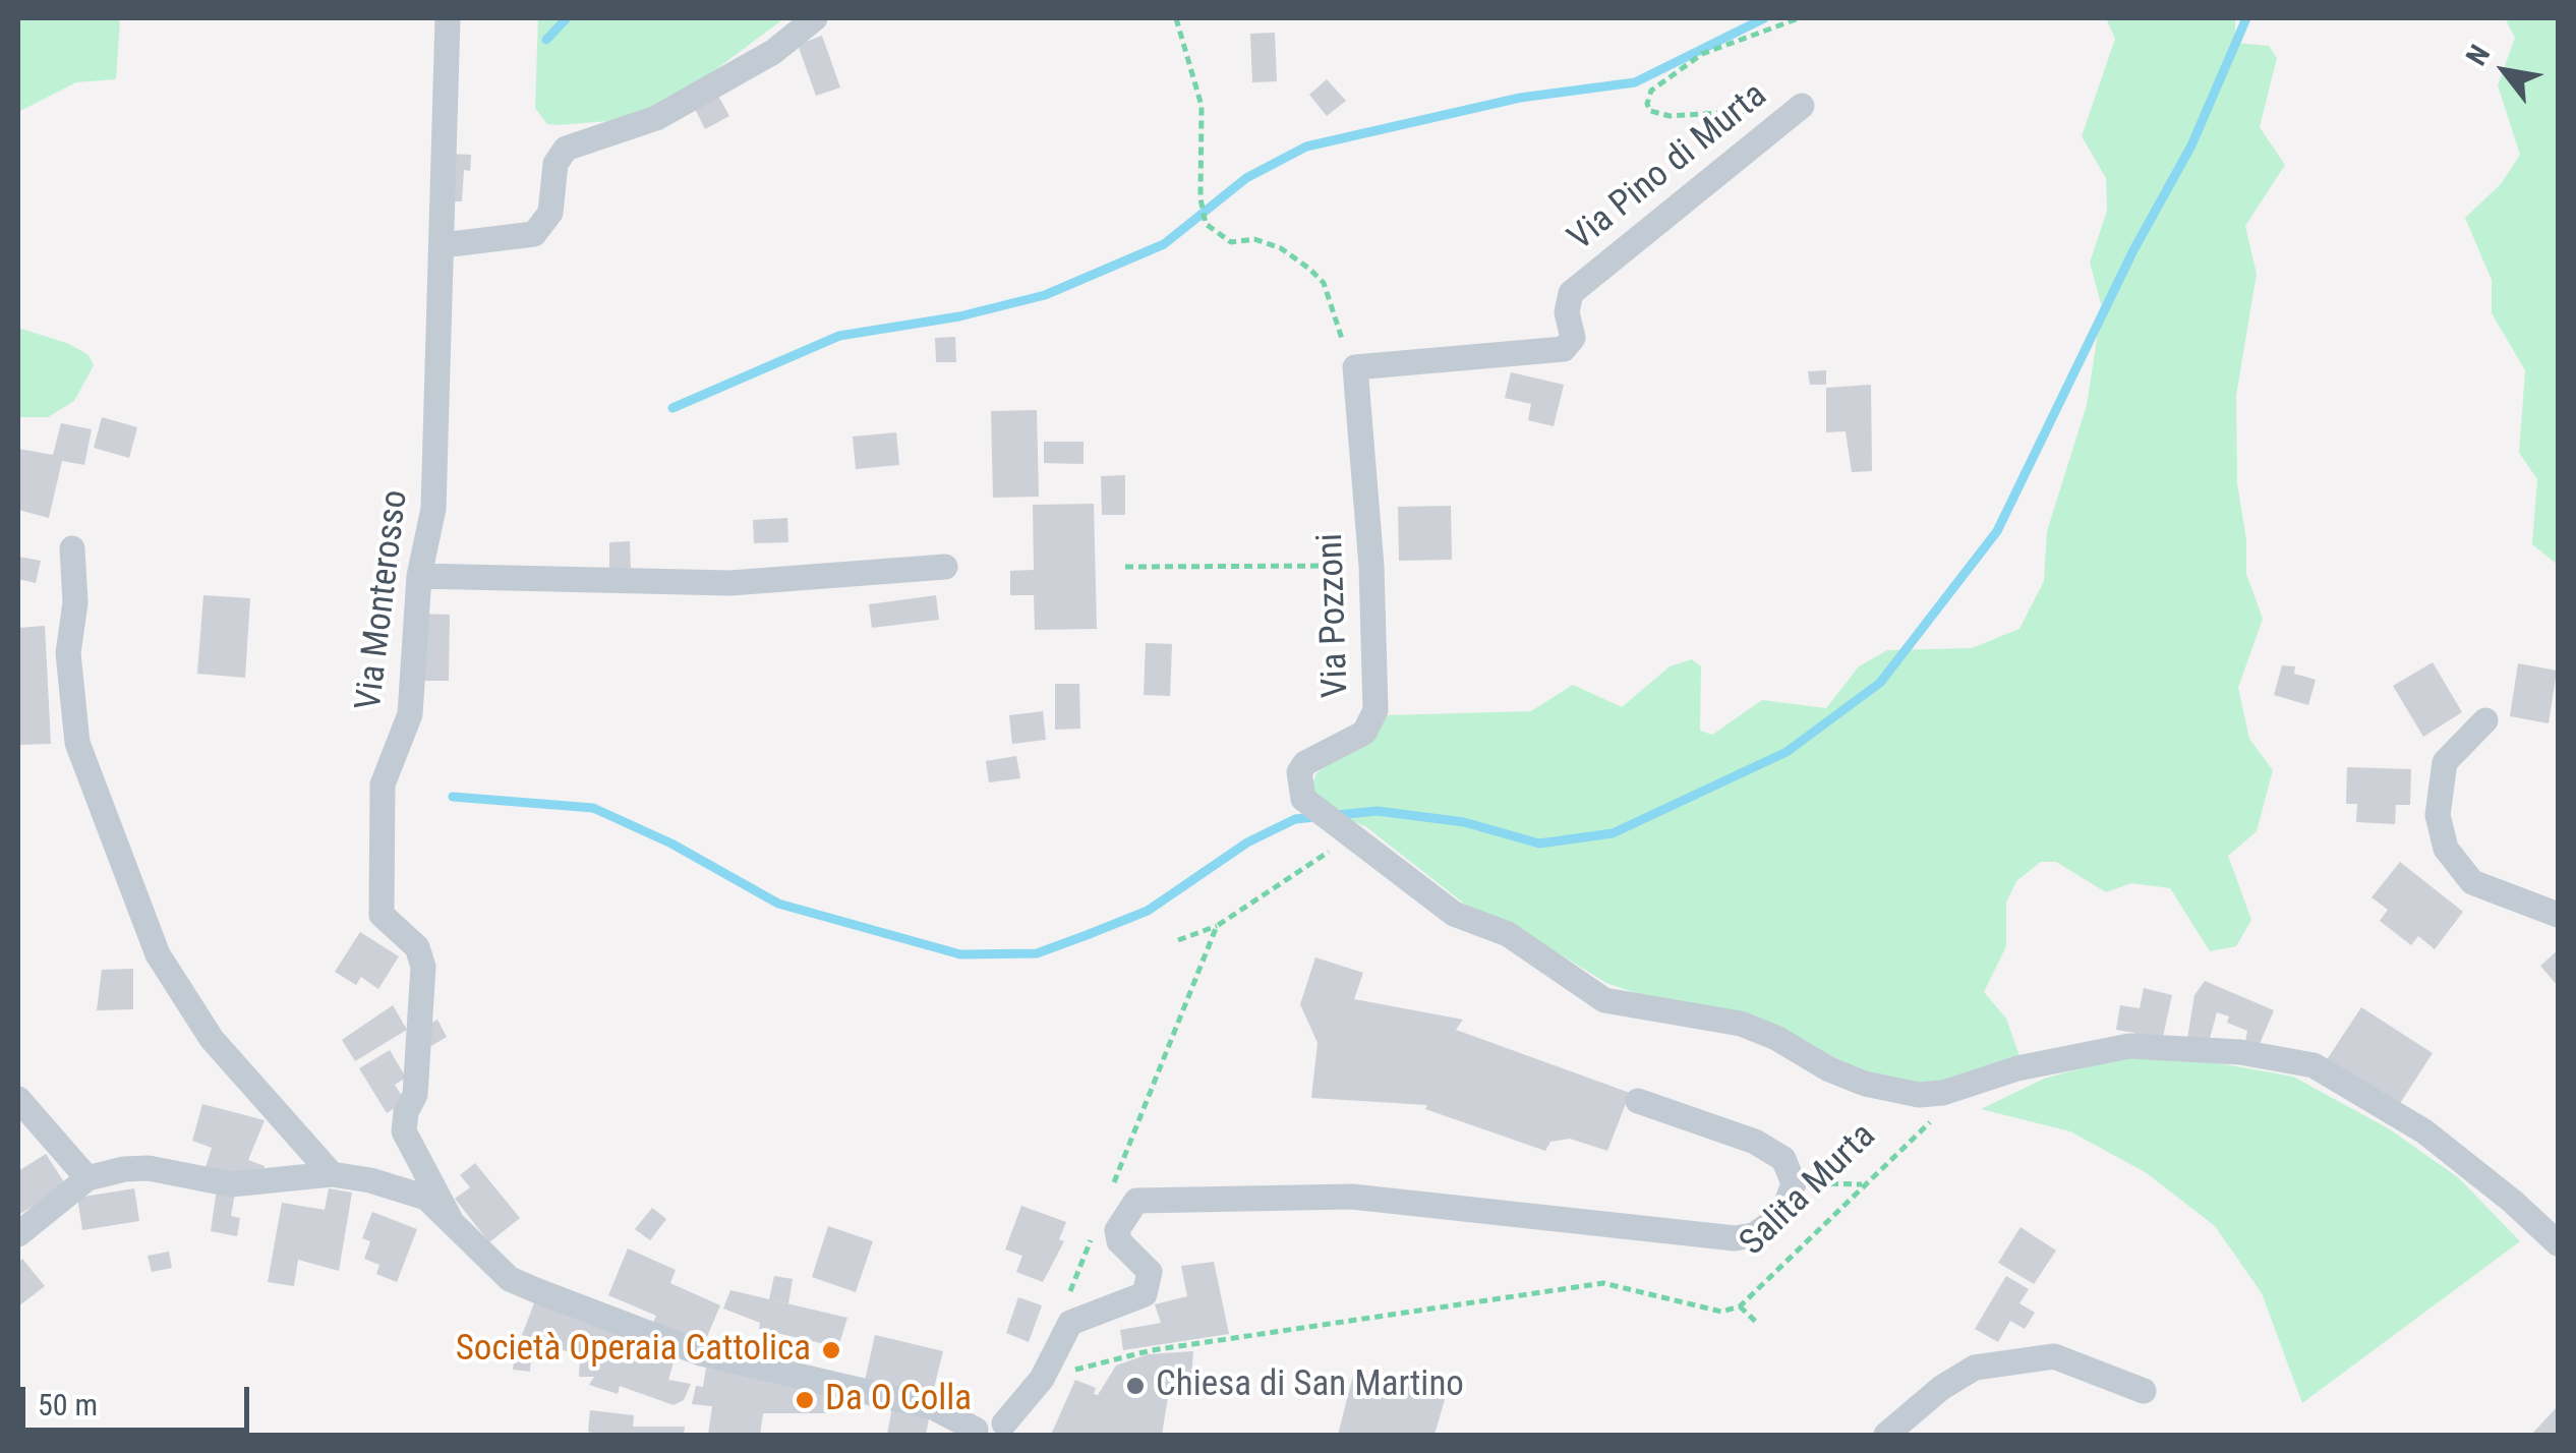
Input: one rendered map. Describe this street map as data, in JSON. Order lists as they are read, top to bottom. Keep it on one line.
{"streets":{"street":["Via Pino di Murta","Via Monterosso","Via Pozzoni"],"path":["Salita Murta"]},"crossings":[["Via Pino di Murta","Via Pozzoni"]],"places":["Società Operaia Cattolica","Chiesa di San Martino","Da O Colla"],"scale_bar":"50 m","north":"top left"}
